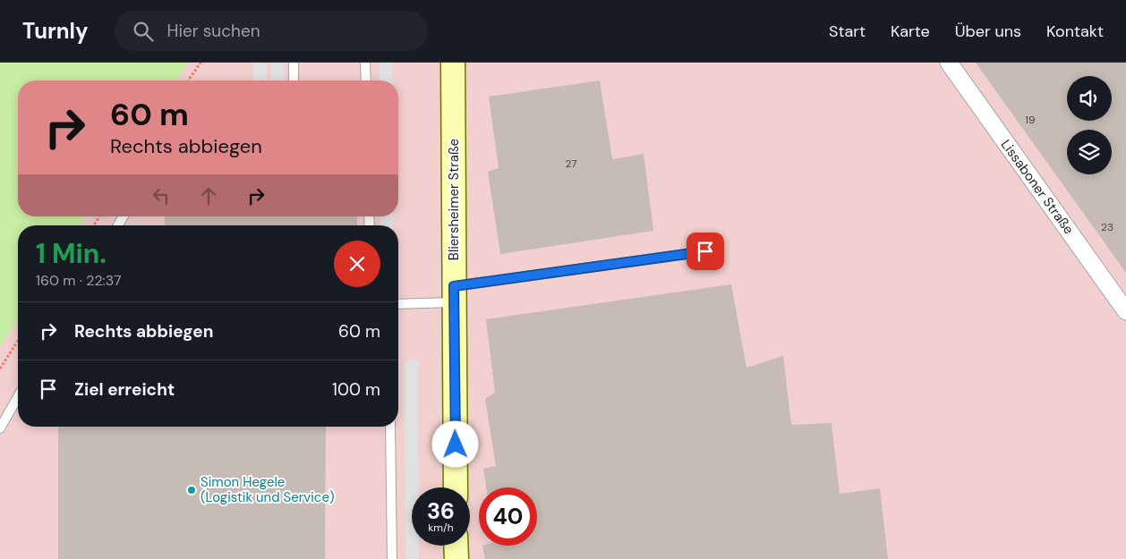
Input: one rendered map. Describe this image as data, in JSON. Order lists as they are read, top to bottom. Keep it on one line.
{"streets":{"street":["Lissaboner Straße","Bliersheimer Straße"]},"places":["Simon Hegele (Logistik und Service)"],"house_numbers":["19","27","23"],"page":{"header":"Turnly","search":"Hier suchen","nav":["Start","Karte","Über uns","Kontakt"],"turn":["60 m","Rechts abbiegen"],"heading":["1 Min.","160 m · 22:37"],"list":[{"name":"Rechts abbiegen","value":"60 m"},{"name":"Ziel erreicht","value":"100 m"}],"speed":"36 km/h","limit":"40"}}
